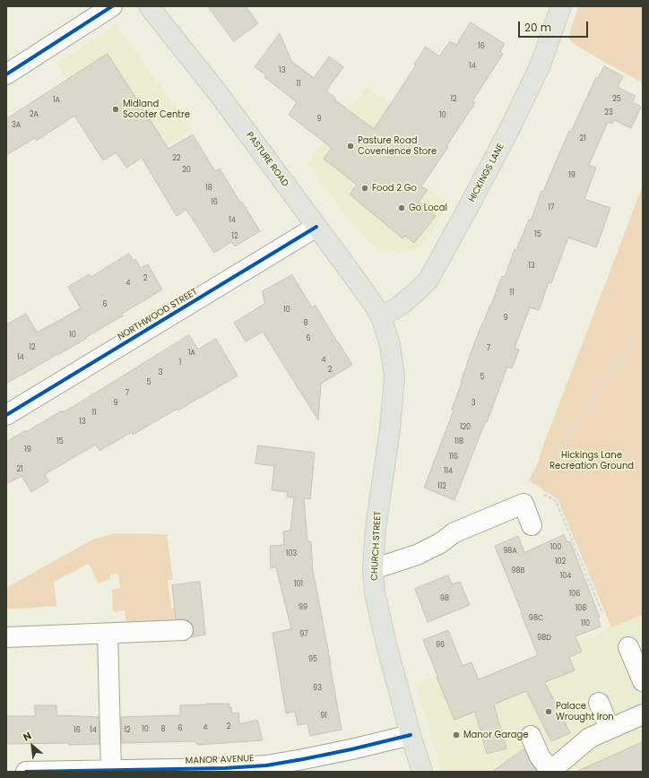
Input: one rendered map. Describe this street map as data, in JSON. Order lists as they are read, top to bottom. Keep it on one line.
{"streets":{"main road":["PASTURE ROAD","HICKINGS LANE","CHURCH STREET"],"street":["NORTHWOOD STREET","MANOR AVENUE"]},"crossings":[["PASTURE ROAD","HICKINGS LANE"],["PASTURE ROAD","NORTHWOOD STREET"],["PASTURE ROAD","CHURCH STREET"],["HICKINGS LANE","CHURCH STREET"],["CHURCH STREET","MANOR AVENUE"]],"parks":["Hickings Lane Recreation Ground"],"places":["Midland Scooter Centre","Pasture Road Covenience Store","Food 2 Go","Go Local","Palace Wrought Iron","Manor Garage"],"house_numbers":["16","14","13","11","12","25","1A","23","2A","10","9","3A","21","22","20","19","18","16","17","14","15","12","13","2","4","11","6","10","9","8","10","6","12","7","1A","14","4","1","2","3","5","5","7","9","3","11","13","120","15","118","19","116","21","114","112","100","98A","103","102","98B","104","101","106","98","99","108","98C","110","97","98D","96","95","93","91","2","4","6","10","8","16","14","12"],"scale_bar":"20 m","north":"top left"}
